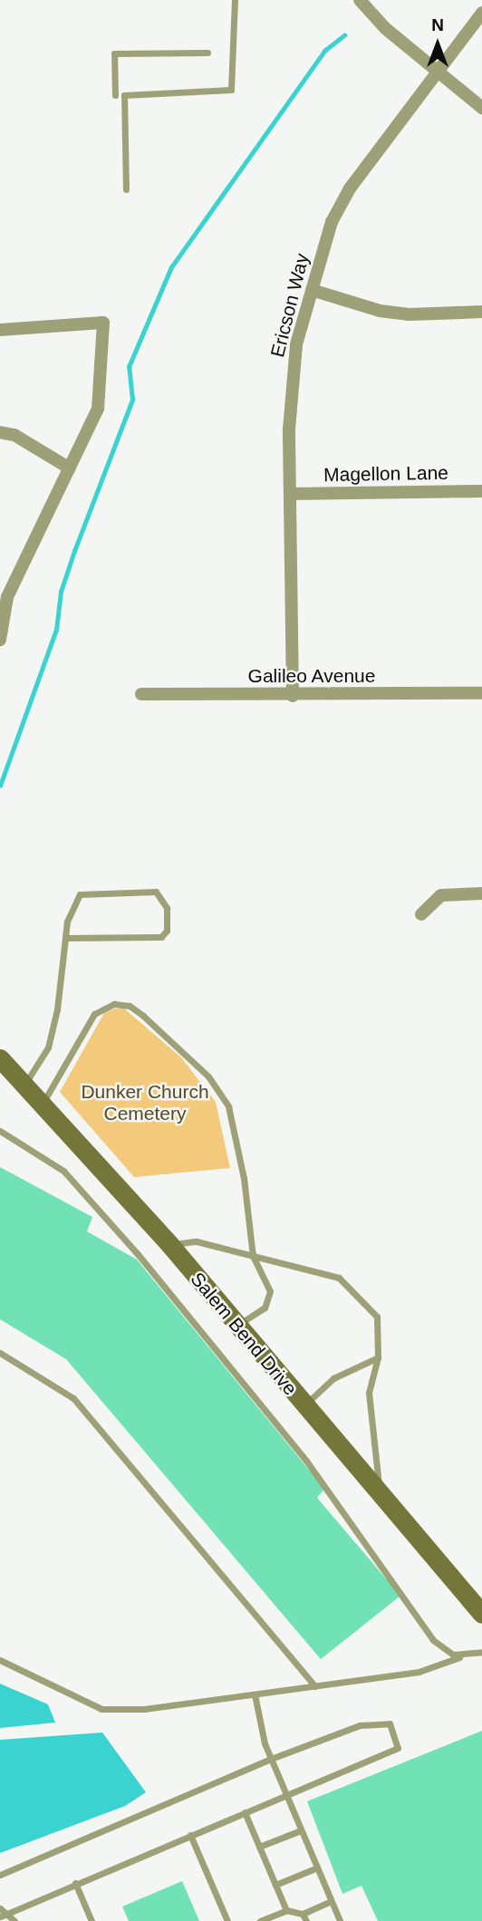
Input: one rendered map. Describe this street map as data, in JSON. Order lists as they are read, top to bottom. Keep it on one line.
{"streets":{"street":["Ericson Way","Magellon Lane","Galileo Avenue","Salem Bend Drive"]},"crossings":[["Ericson Way","Magellon Lane"],["Ericson Way","Galileo Avenue"]],"parks":["Dunker Church Cemetery"],"north":"top"}
